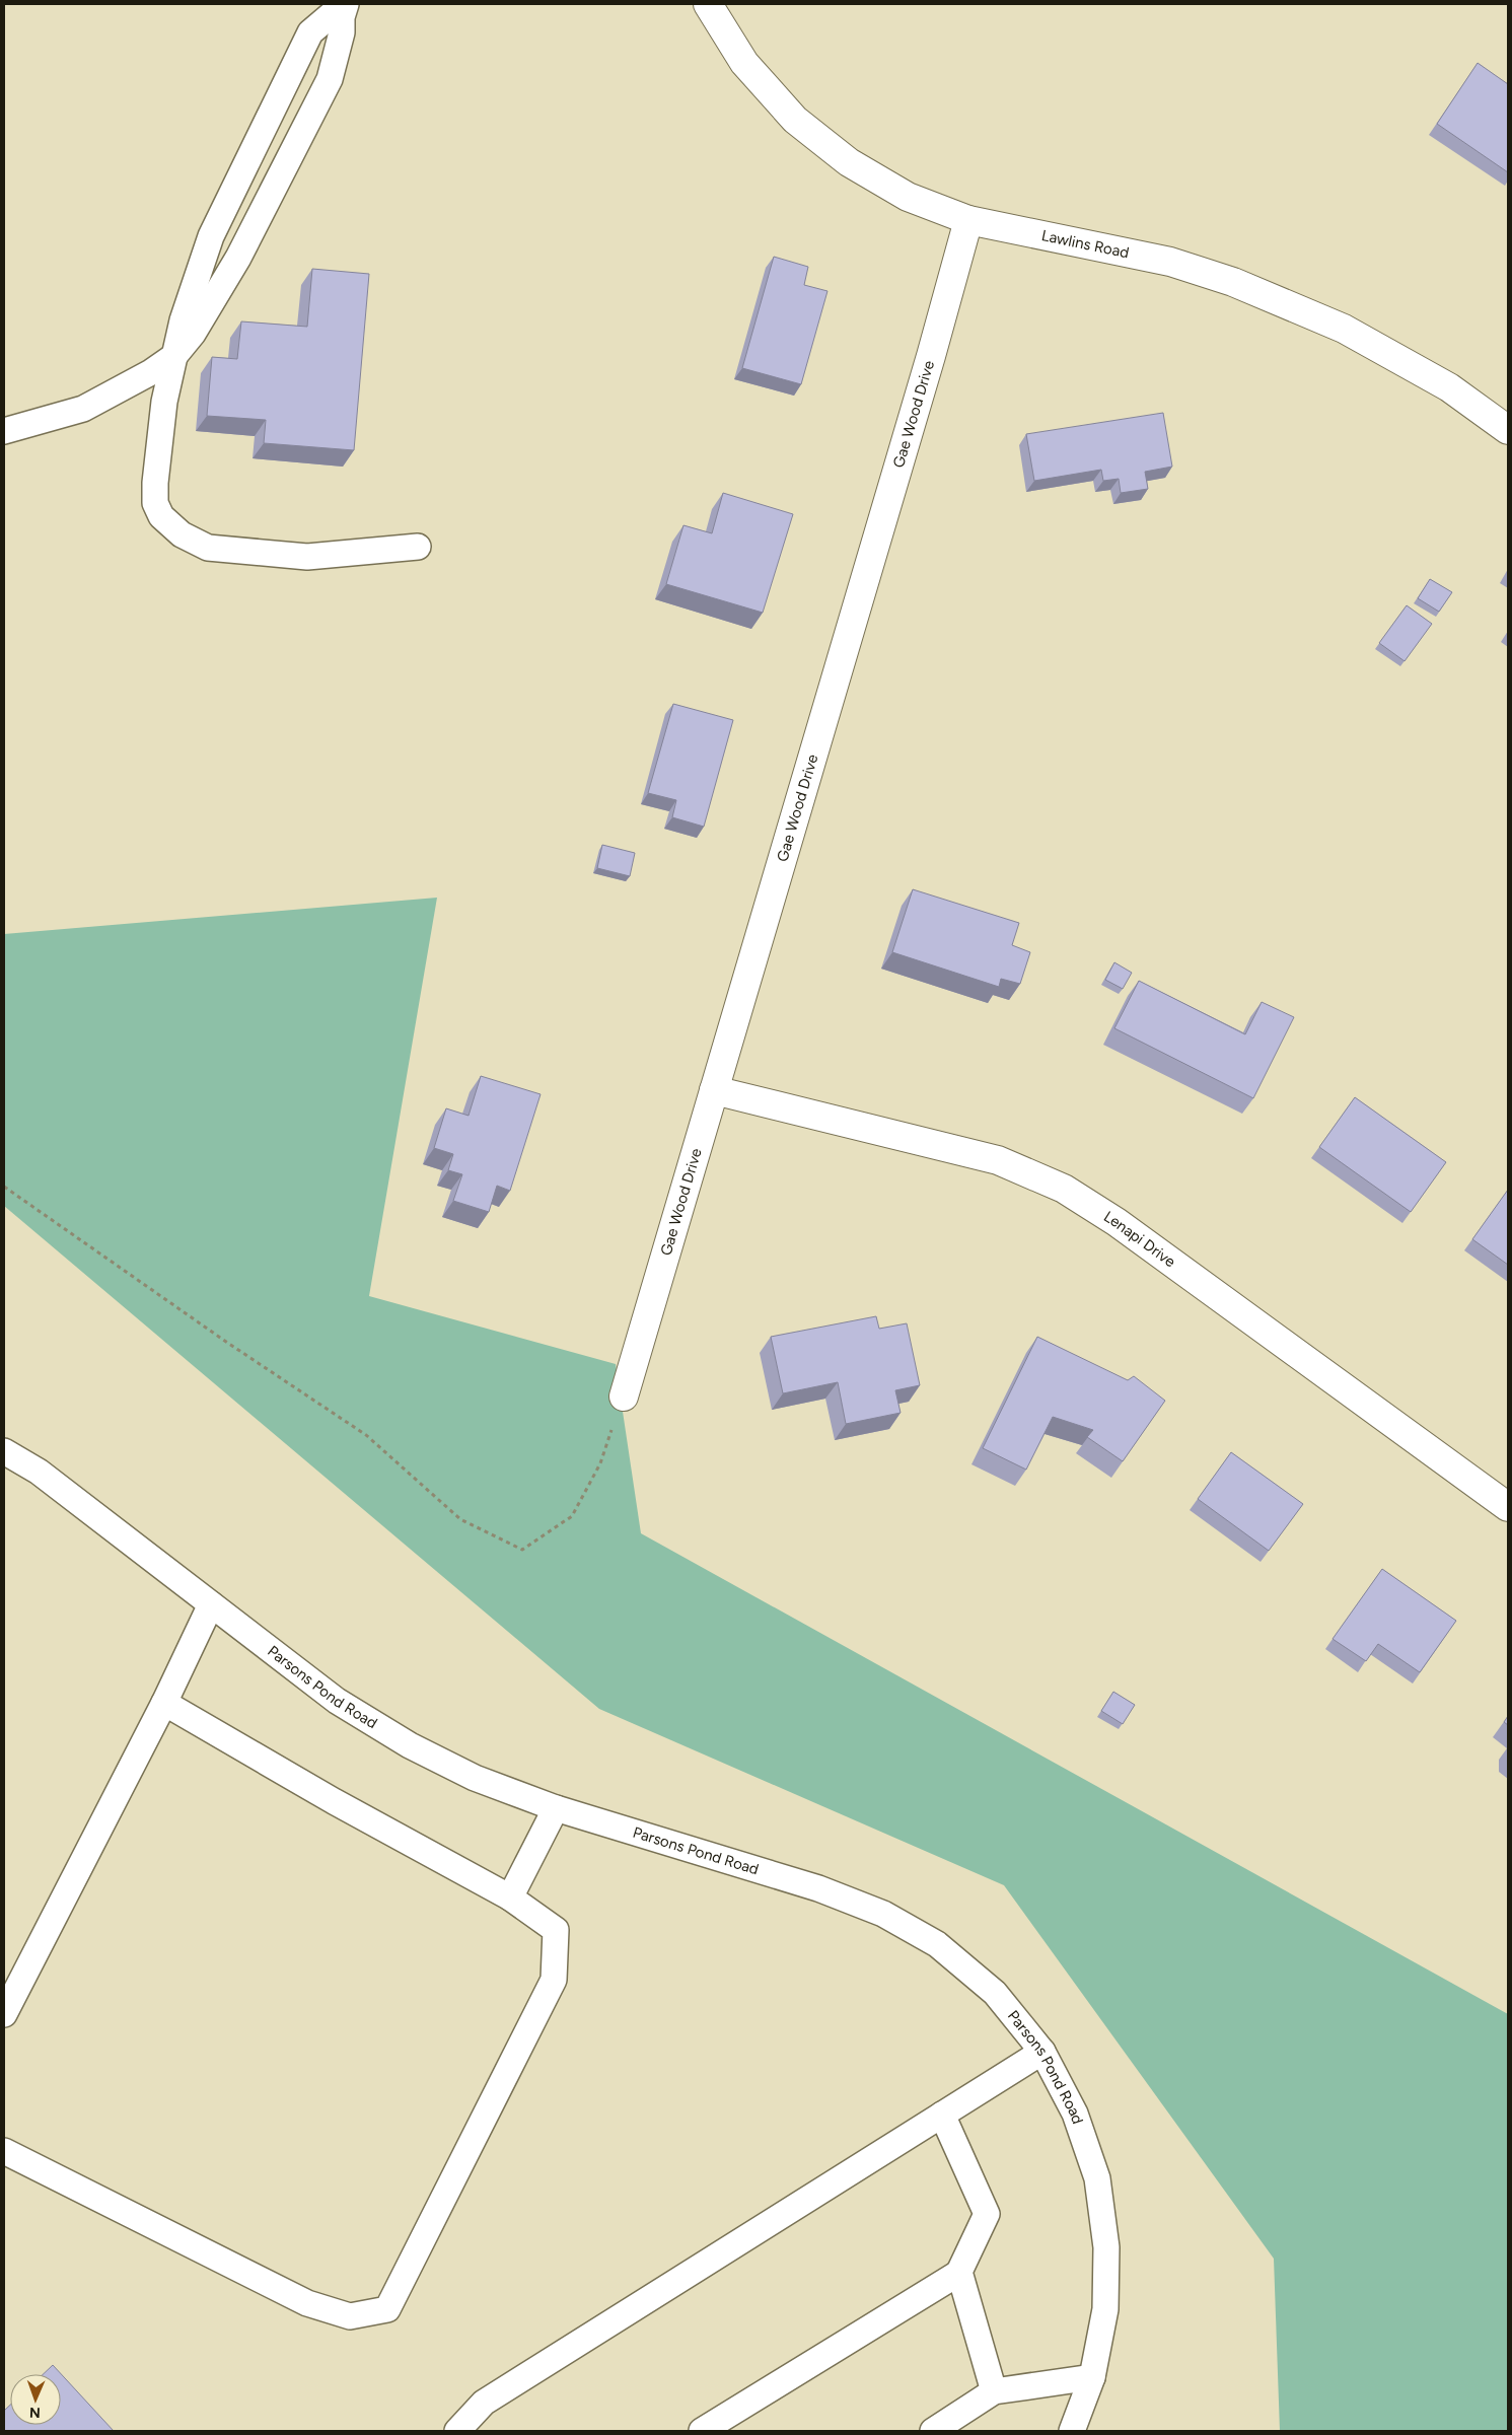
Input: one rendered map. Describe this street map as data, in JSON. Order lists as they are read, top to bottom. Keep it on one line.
{"streets":{"street":["Lawlins Road","Gae Wood Drive","Lenapi Drive"],"lane":["Parsons Pond Road"]},"crossings":[["Lawlins Road","Gae Wood Drive"],["Gae Wood Drive","Lenapi Drive"]],"north":"bottom"}
